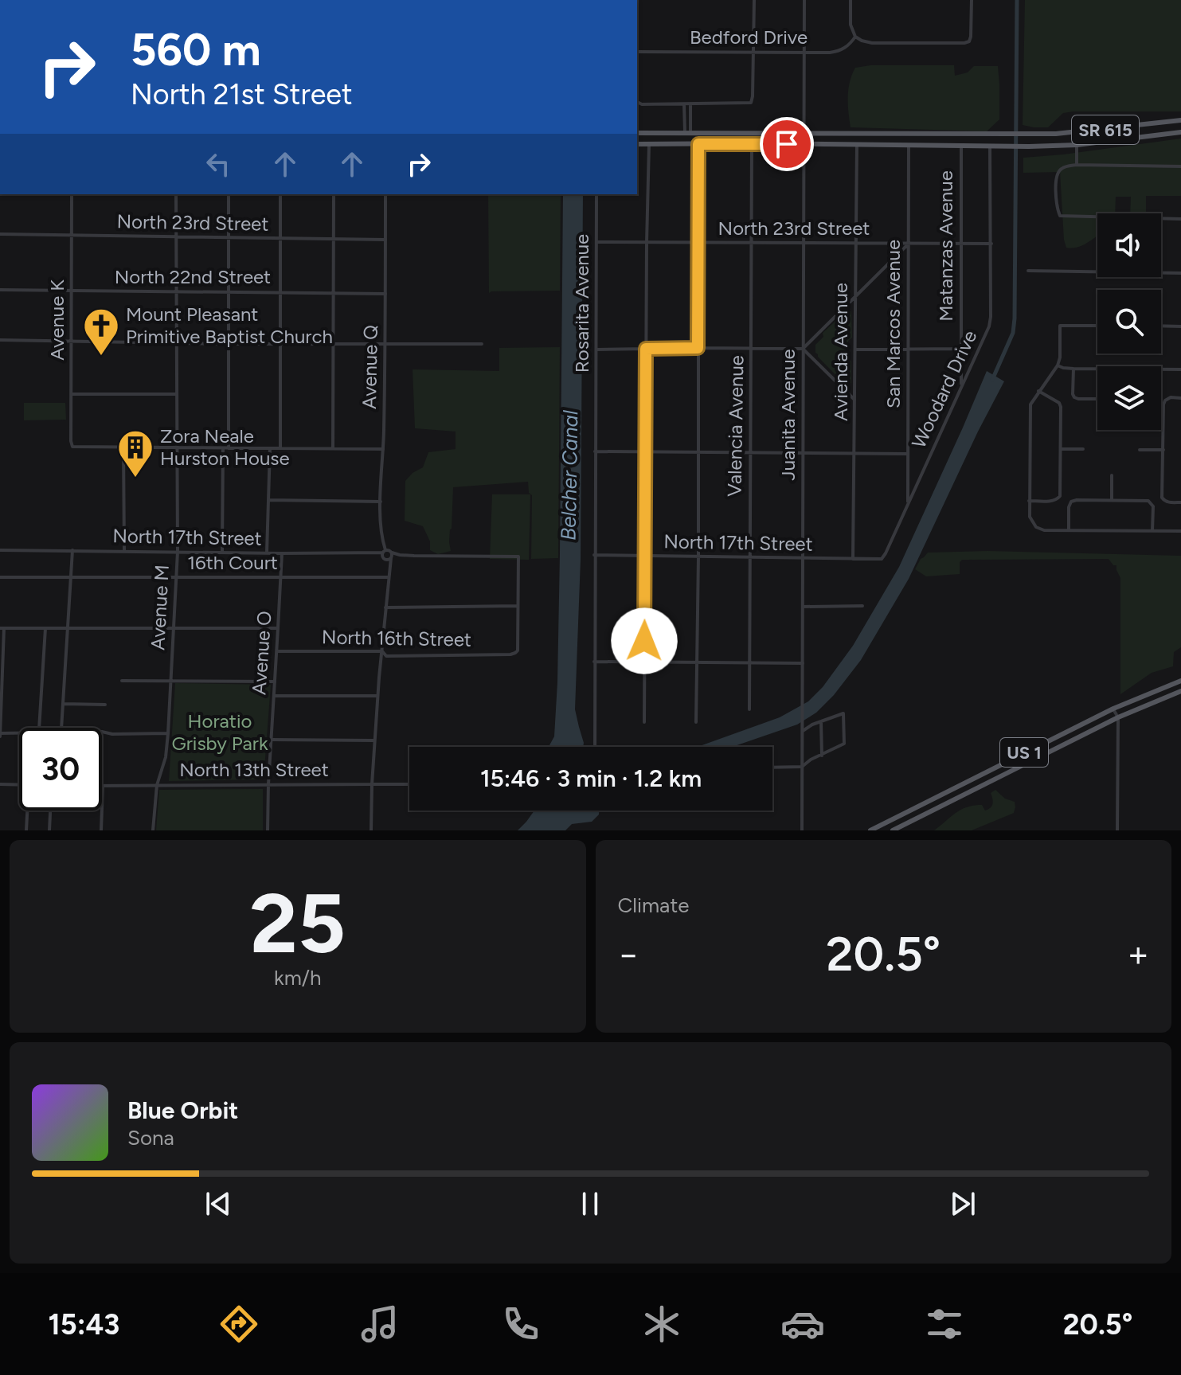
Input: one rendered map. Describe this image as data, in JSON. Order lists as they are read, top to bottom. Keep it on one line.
{"streets":{"main road":["SR 615","US 1"],"street":["Bedford Drive","North 23rd Street","Matanzas Avenue","North 22nd Street","Rosarita Avenue","Avenue K","San Marcos Avenue","Avienda Avenue","Avenue Q","Woodard Drive","Juanita Avenue","Valencia Avenue","North 17th Street","16th Court","Avenue M","North 16th Street","Avenue O","North 13th Street"]},"crossings":[["Bedford Drive","Juanita Avenue"],["SR 615","Matanzas Avenue"],["SR 615","San Marcos Avenue"],["SR 615","Avienda Avenue"],["SR 615","Woodard Drive"],["SR 615","Juanita Avenue"],["SR 615","Valencia Avenue"],["North 23rd Street","Matanzas Avenue"],["North 23rd Street","Rosarita Avenue"],["North 23rd Street","Avenue K"],["North 23rd Street","San Marcos Avenue"],["North 23rd Street","Avienda Avenue"],["North 23rd Street","Avenue Q"],["North 23rd Street","Woodard Drive"],["North 23rd Street","Juanita Avenue"],["North 23rd Street","Valencia Avenue"],["North 23rd Street","Avenue M"],["Matanzas Avenue","Woodard Drive"],["North 22nd Street","Avenue K"],["North 22nd Street","Avenue Q"],["North 22nd Street","Avenue M"],["Rosarita Avenue","North 17th Street"],["San Marcos Avenue","Woodard Drive"],["Avienda Avenue","North 17th Street"],["Avenue Q","North 17th Street"],["Avenue Q","16th Court"],["Avenue Q","North 16th Street"],["Avenue Q","North 13th Street"],["Woodard Drive","North 17th Street"],["Juanita Avenue","North 17th Street"],["Valencia Avenue","North 17th Street"],["North 17th Street","Avenue M"],["North 17th Street","Avenue O"],["16th Court","Avenue M"],["16th Court","Avenue O"],["Avenue M","North 13th Street"],["North 16th Street","Avenue O"],["Avenue O","North 13th Street"]],"water":["Belcher Canal"],"parks":["Horatio Grisby Park"],"places":{"church":["Mount Pleasant Primitive Baptist Church"],"building":["Zora Neale Hurston House"]},"page":{"turn":["560 m","North 21st Street"],"limit":"30","trip":"15:46 · 3 min · 1.2 km","tile":[["25","km/h"],"Climate"],"heat":["−","20.5°","+"],"song":["Blue Orbit","Sona"],"tabs":["15:43","20.5°"]}}
